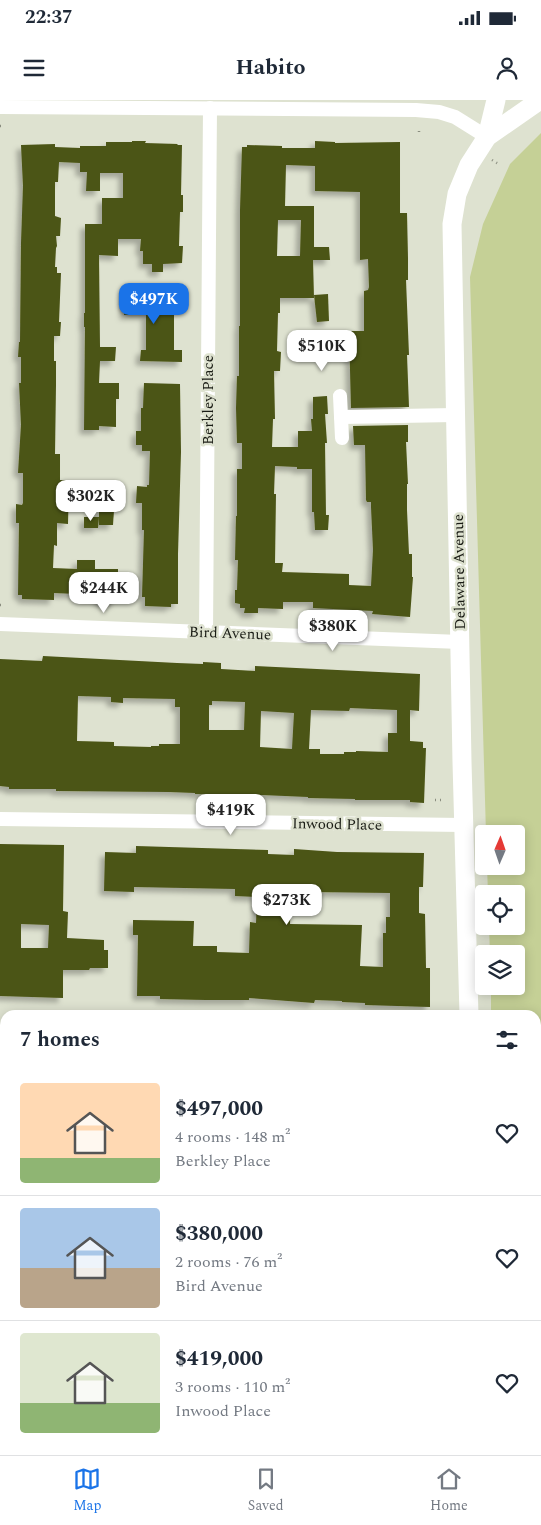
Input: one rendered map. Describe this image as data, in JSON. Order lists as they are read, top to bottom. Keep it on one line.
{"streets":{"main road":["Delaware Avenue"],"street":["Berkley Place","Bird Avenue","Inwood Place"]},"crossings":[["Berkley Place","Bird Avenue"],["Delaware Avenue","Bird Avenue"],["Delaware Avenue","Inwood Place"]],"north":"top","page":{"status":"22:37","header":"Habito","price":["$497K","$510K","$302K","$244K","$380K","$419K","$273K"],"heading":"7 homes","list":[{"name":"$497,000","note":"4 rooms · 148 m² · Berkley Place"},{"name":"$380,000","note":"2 rooms · 76 m² · Bird Avenue"},{"name":"$419,000","note":"3 rooms · 110 m² · Inwood Place"}],"tabs":["Map","Saved","Home"]}}
